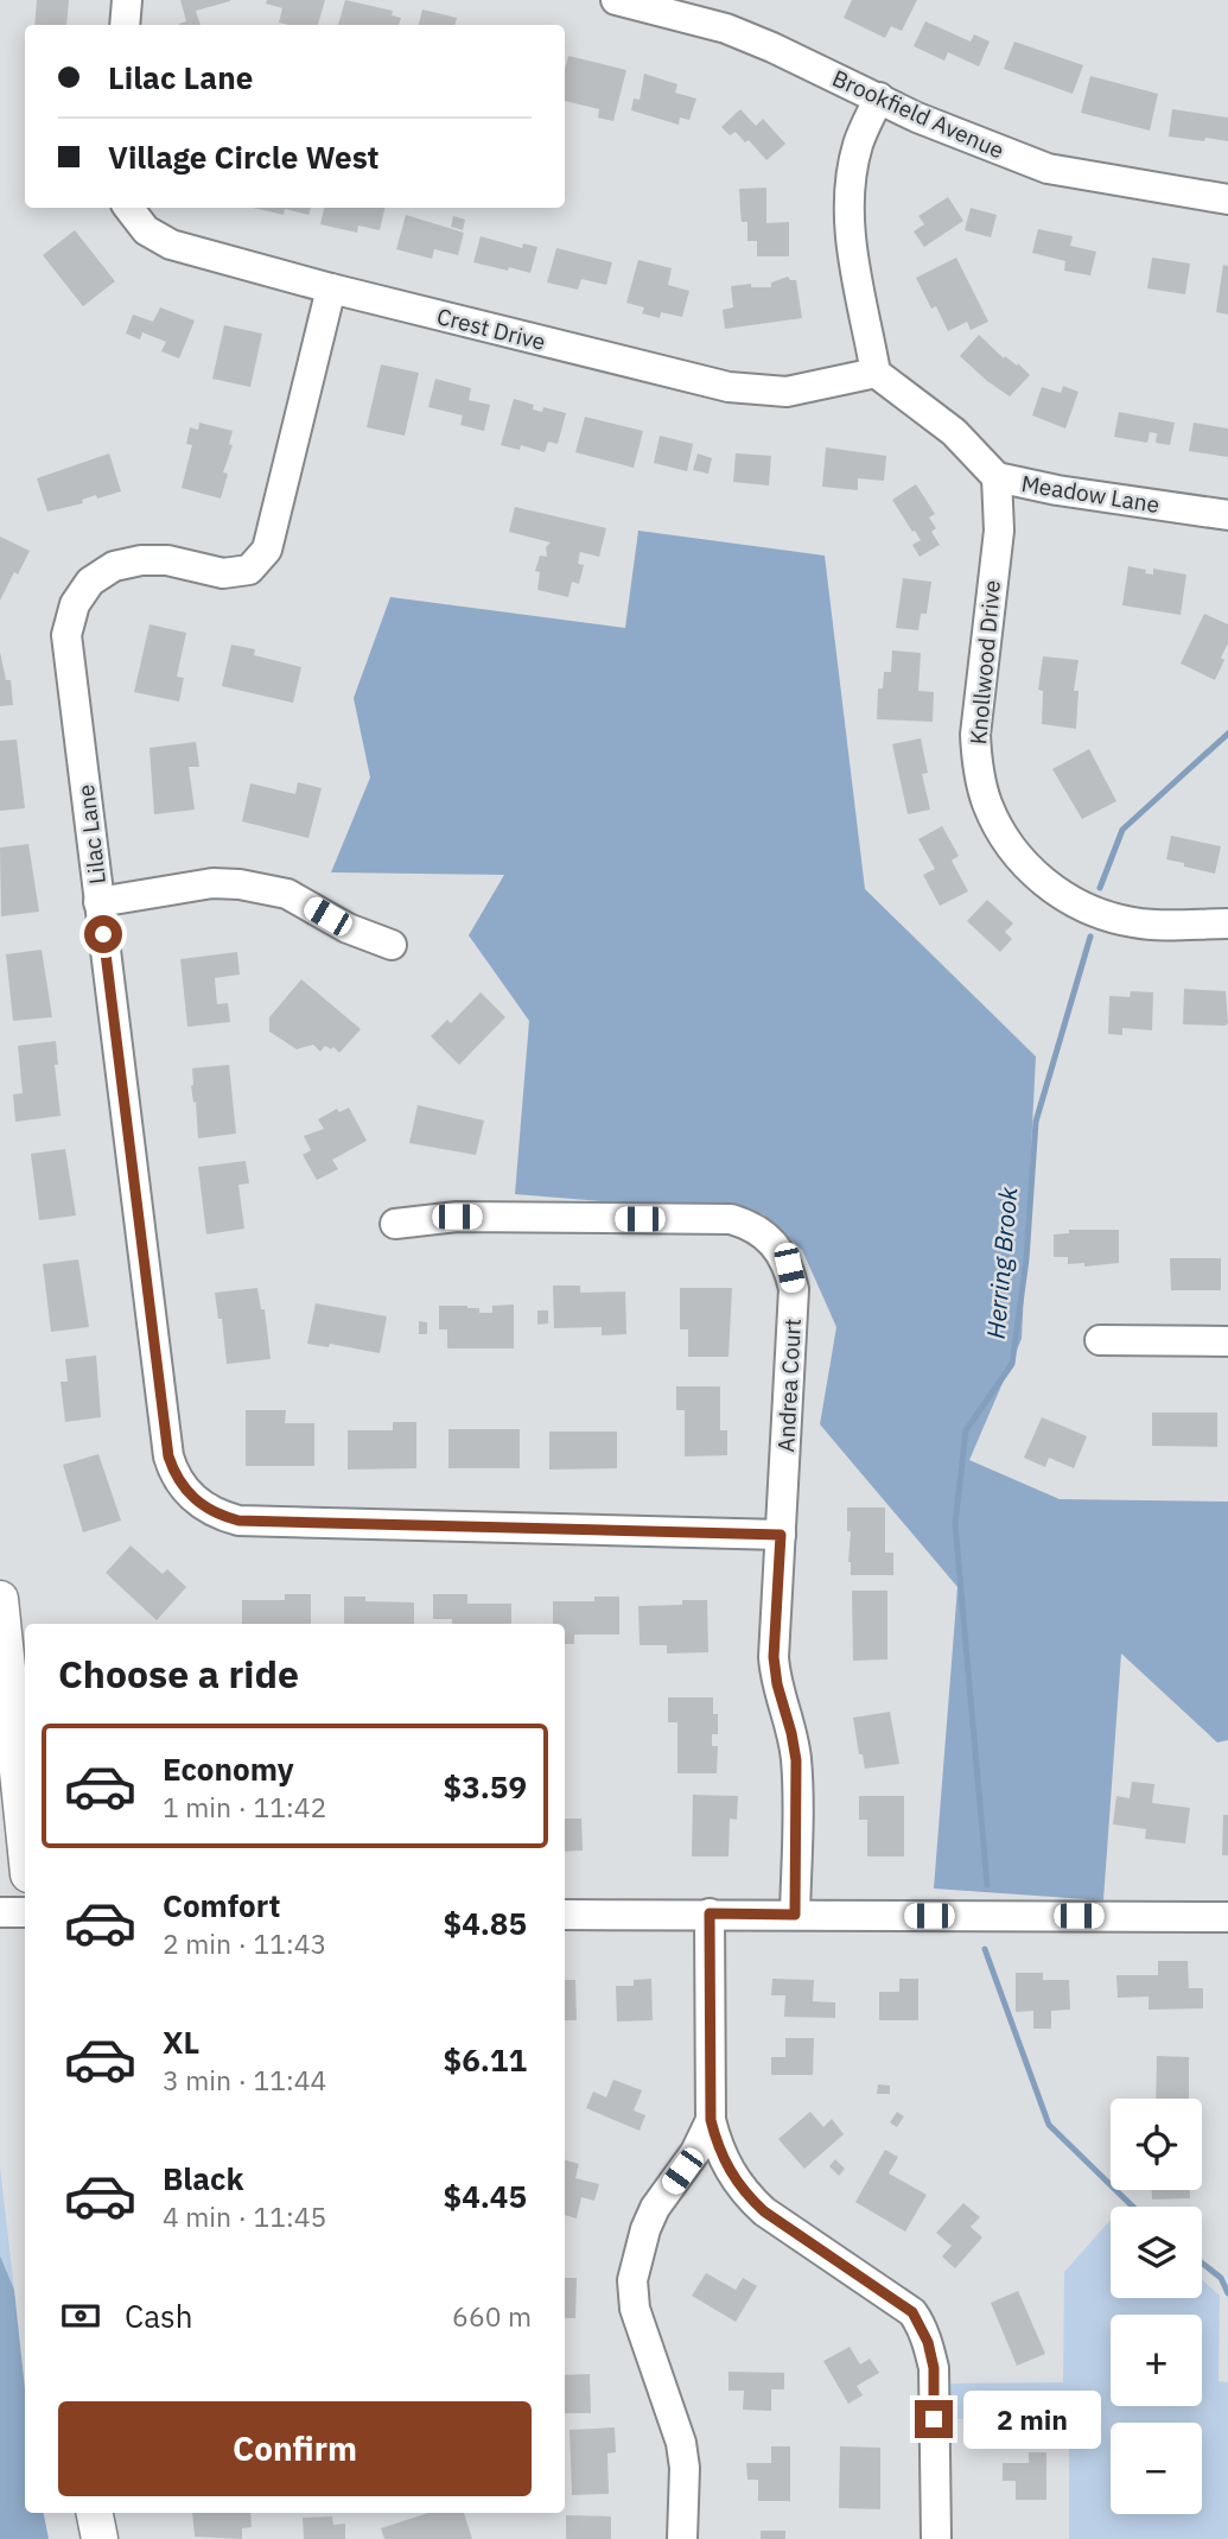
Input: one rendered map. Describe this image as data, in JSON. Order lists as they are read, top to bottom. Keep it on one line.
{"streets":{"street":["Brookfield Avenue","Crest Drive","Meadow Lane","Knollwood Drive","Lilac Lane","Andrea Court"]},"crossings":[["Crest Drive","Meadow Lane"],["Crest Drive","Lilac Lane"],["Meadow Lane","Knollwood Drive"],["Lilac Lane","Andrea Court"]],"water":["Herring Brook"],"page":{"banner":["Lilac Lane","Village Circle West"],"heading":"Choose a ride","list":[{"name":"Economy","note":"1 min · 11:42","value":"$3.59"},{"name":"Comfort","note":"2 min · 11:43","value":"$4.85"},{"name":"XL","note":"3 min · 11:44","value":"$6.11"},{"name":"Black","note":"4 min · 11:45","value":"$4.45"}],"map_buttons":["+","−"],"pay":["Cash","660 m"],"buttons":"Confirm","bubble":"2 min"}}
